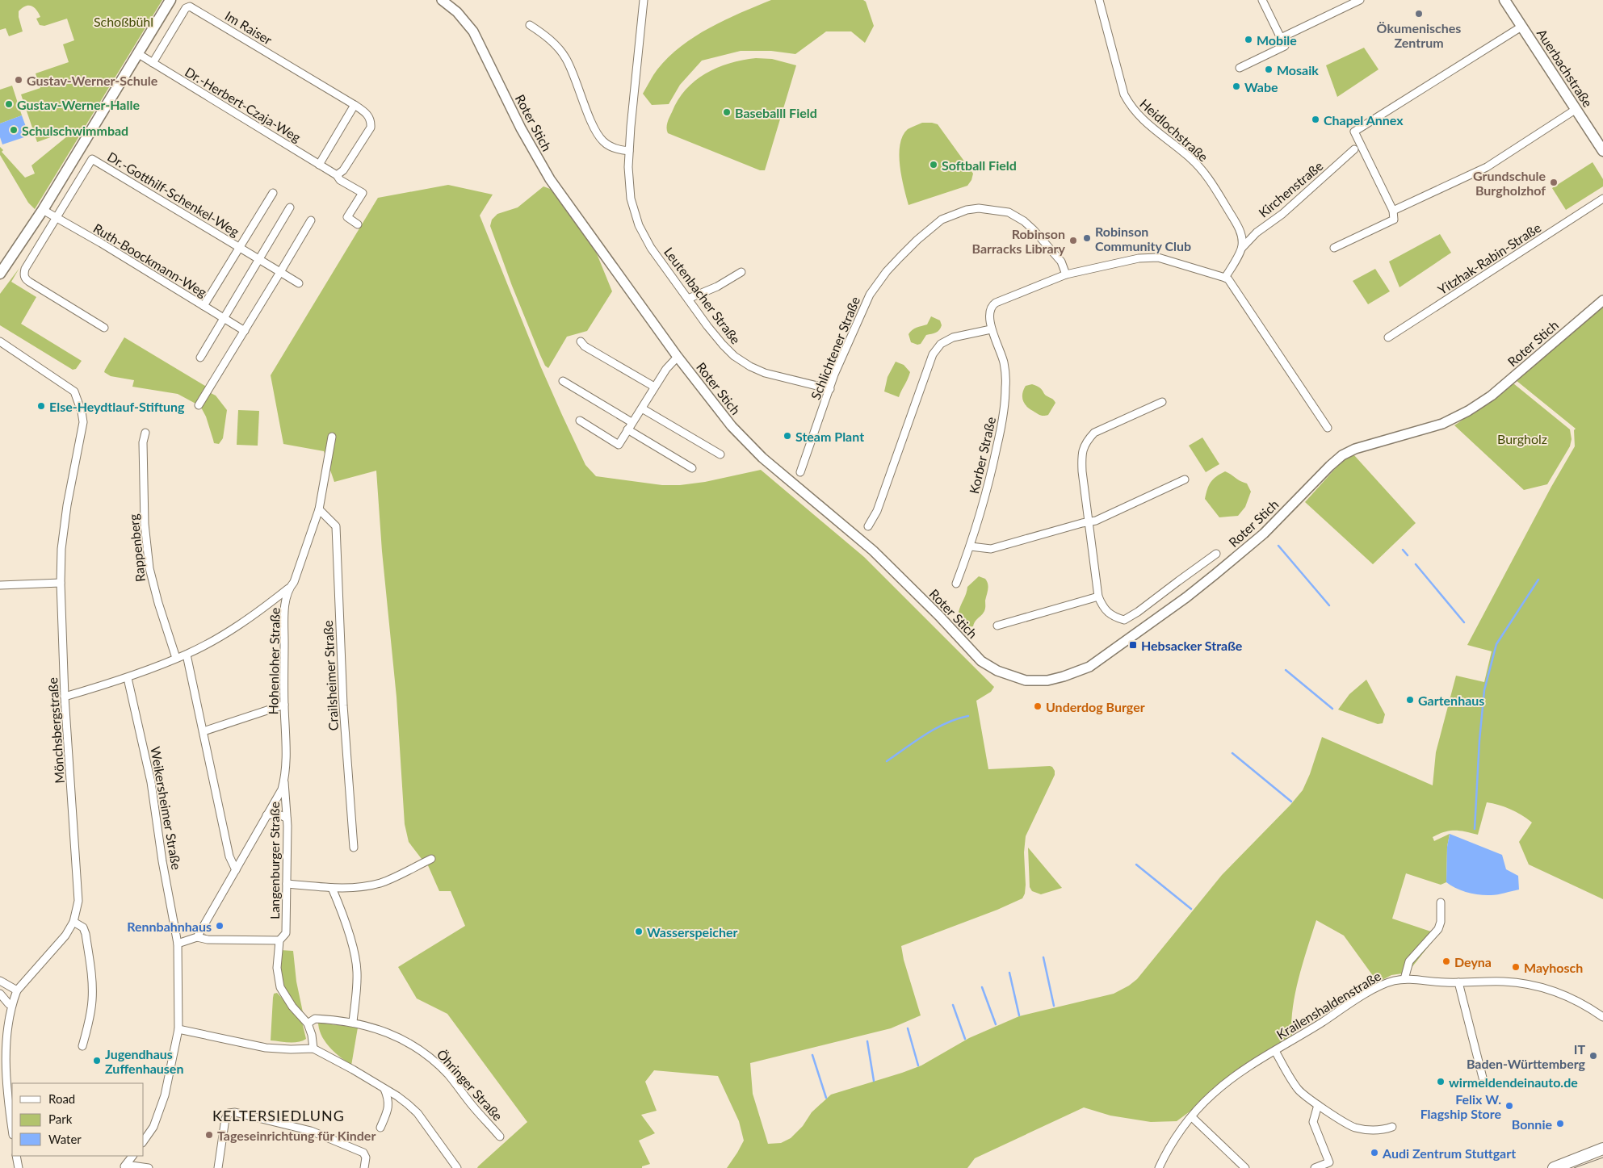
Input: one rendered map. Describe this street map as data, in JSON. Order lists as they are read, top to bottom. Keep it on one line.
{"streets":{"main road":["Auerbachstraße"],"street":["Im Raiser","Dr.-Herbert-Czaja-Weg","Roter Stich","Heidlochstraße","Kirchenstraße","Dr.-Gotthilf-Schenkel-Weg","Yitzhak-Rabin-Straße","Ruth-Boockmann-Weg","Leutenbacher Straße","Schlichtener Straße","Korber Straße","Rappenberg","Hohenloher Straße","Crailsheimer Straße","Mönchsbergstraße","Weikersheimer Straße","Langenburger Straße","Krailenshaldenstraße","Öhringer Straße"]},"crossings":[["Im Raiser","Dr.-Herbert-Czaja-Weg"],["Heidlochstraße","Kirchenstraße"],["Dr.-Gotthilf-Schenkel-Weg","Ruth-Boockmann-Weg"],["Leutenbacher Straße","Schlichtener Straße"],["Schlichtener Straße","Korber Straße"],["Hohenloher Straße","Crailsheimer Straße"],["Hohenloher Straße","Langenburger Straße"],["Langenburger Straße","Öhringer Straße"]],"districts":["KELTERSIEDLUNG"],"parks":["Schoßbühl","Burgholz"],"places":{"other":["Ökumenisches Zentrum","Mobile","Mosaik","Gustav-Werner-Schule","Wabe","Gustav-Werner-Halle","Baseballl Field","Chapel Annex","Schulschwimmbad","Softball Field","Grundschule Burgholzhof","Robinson Community Club","Robinson Barracks Library","Else-Heydtlauf-Stiftung","Steam Plant","Gartenhaus","Underdog Burger","Rennbahnhaus","Wasserspeicher","Deyna","Mayhosch","IT Baden-Württemberg","Jugendhaus Zuffenhausen","wirmeldendeinauto.de","Felix W. Flagship Store","Bonnie","Tageseinrichtung für Kinder","Audi Zentrum Stuttgart"],"transit":["Hebsacker Straße"]},"legend":["Road","Park","Water"]}
